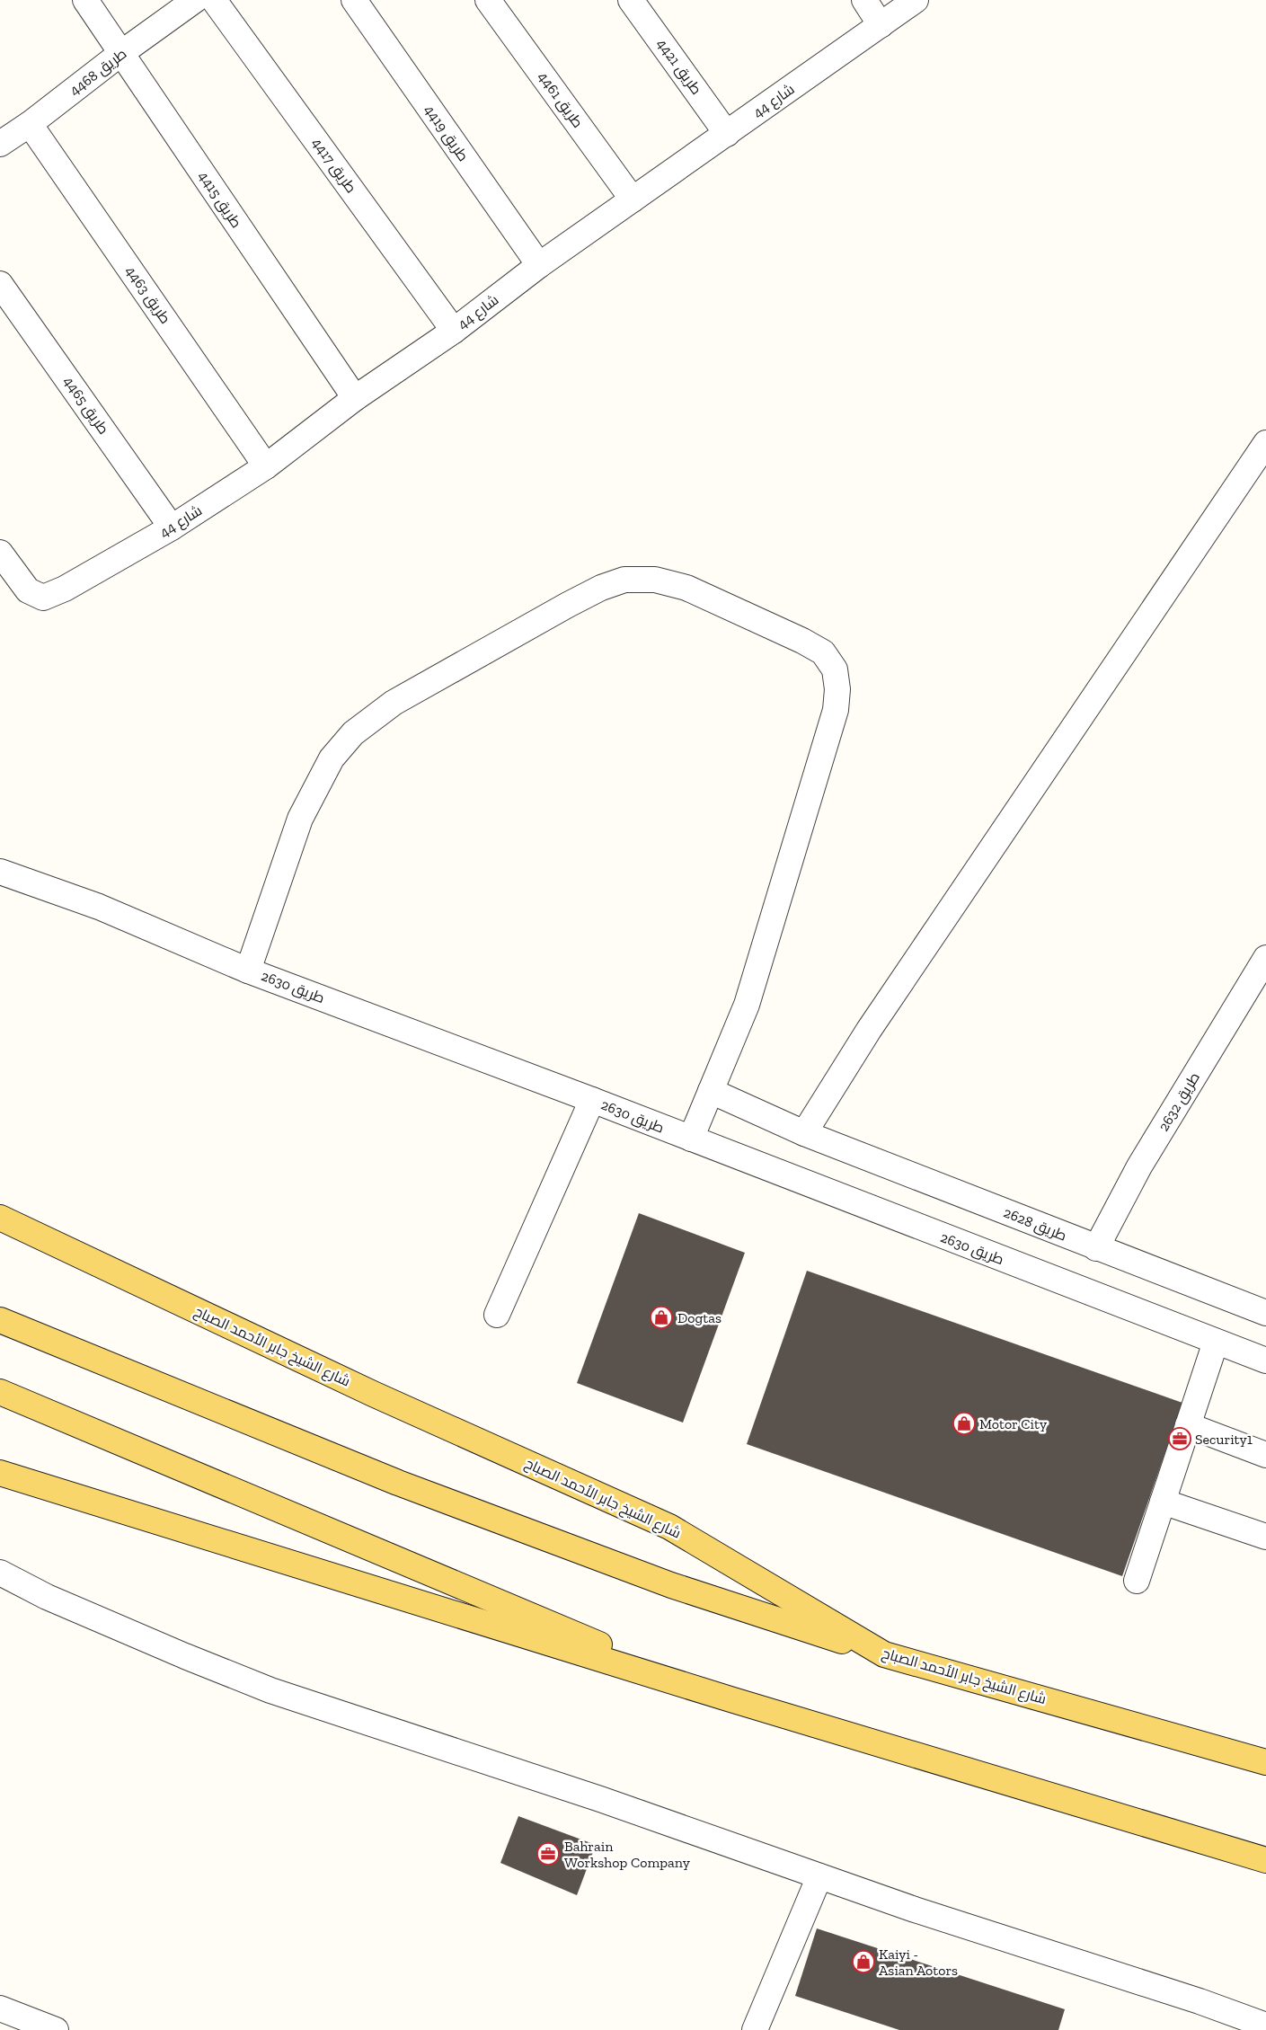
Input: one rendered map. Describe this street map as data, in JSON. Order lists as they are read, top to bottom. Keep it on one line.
{"streets":{"main road":["شارع الشيخ جابر الأحمد الصباح"],"street":["طريق 4421","طريق 4468","طريق 4461","شارع 44","طريق 4419","طريق 4417","طريق 4415","طريق 4463","طريق 4465","طريق 2630","طريق 2632","طريق 2628"]},"crossings":[["طريق 4421","شارع 44"],["طريق 4468","طريق 4415"],["طريق 4468","طريق 4463"],["طريق 4461","شارع 44"],["شارع 44","طريق 4419"],["شارع 44","طريق 4417"],["شارع 44","طريق 4415"],["شارع 44","طريق 4463"],["شارع 44","طريق 4465"],["طريق 2632","طريق 2628"]],"places":{"shop":["Dogtas","Motor City","Kaiyi - Asian Aotors"],"office":["Security1","Bahrain Workshop Company"]}}
